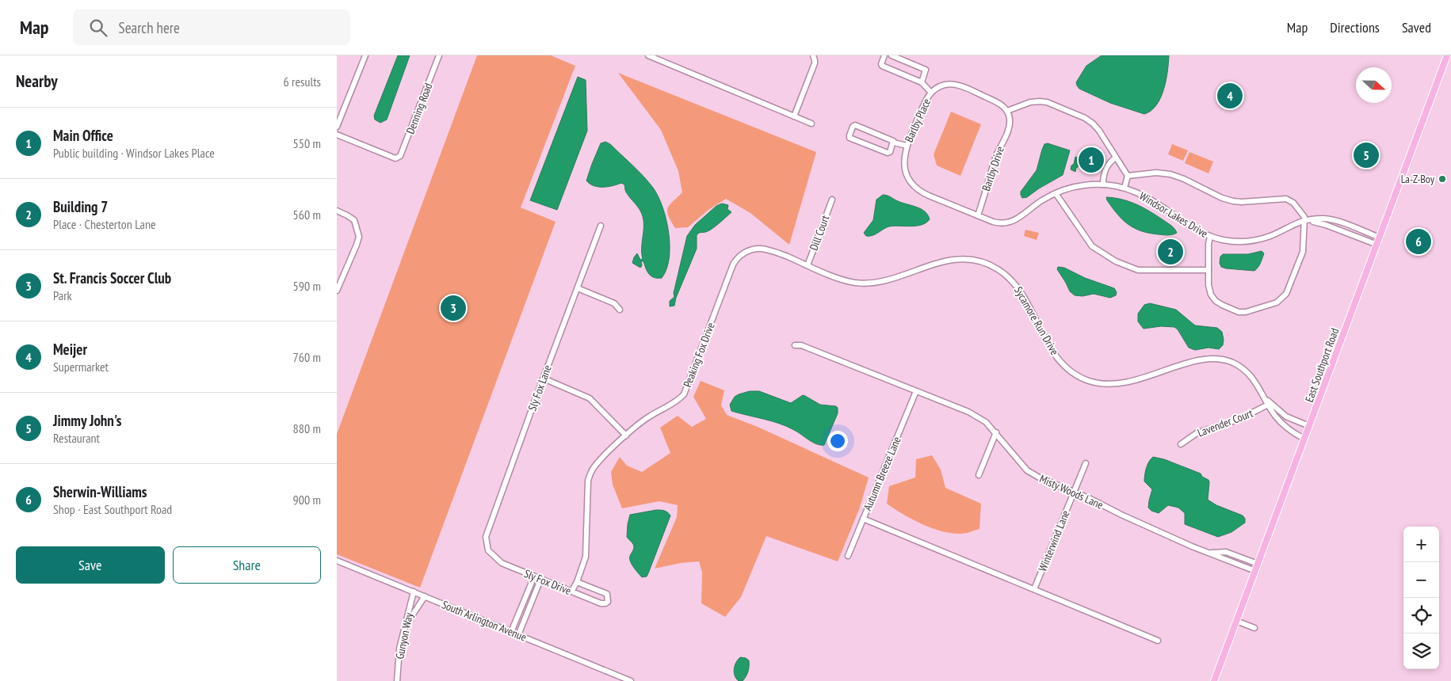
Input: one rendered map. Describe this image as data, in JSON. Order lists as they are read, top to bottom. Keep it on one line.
{"streets":{"main road":["East Southport Road"],"street":["Denning Road","Barlby Place","Barlby Drive","Windsor Lakes Drive","Dill Court","Sycamore Run Drive","Peaking Fox Drive","Sly Fox Lane","Lavender Court","Autumn Breeze Lane","Misty Woods Lane","Winterwind Lane","Sly Fox Drive","South Arlington Avenue","Gunyon Way"]},"crossings":[["Barlby Place","Barlby Drive"],["Barlby Place","Windsor Lakes Drive"],["Barlby Drive","Windsor Lakes Drive"],["Windsor Lakes Drive","East Southport Road"],["Dill Court","Sycamore Run Drive"],["Sycamore Run Drive","Peaking Fox Drive"],["Sycamore Run Drive","East Southport Road"],["Sycamore Run Drive","Lavender Court"],["Peaking Fox Drive","Sly Fox Drive"],["East Southport Road","Misty Woods Lane"],["Sly Fox Lane","Sly Fox Drive"],["Autumn Breeze Lane","Misty Woods Lane"],["Misty Woods Lane","Winterwind Lane"],["South Arlington Avenue","Gunyon Way"]],"places":["La-Z-Boy"],"north":"right","page":{"header":"Map","search":"Search here","nav":["Map","Directions","Saved"],"heading":["Nearby","6 results"],"pins":["4","5","1","6","2","3"],"list":[{"mark":"1","name":"Main Office","note":"Public building · Windsor Lakes Place","value":"550 m"},{"mark":"2","name":"Building 7","note":"Place · Chesterton Lane","value":"560 m"},{"mark":"3","name":"St. Francis Soccer Club","note":"Park","value":"590 m"},{"mark":"4","name":"Meijer","note":"Supermarket","value":"760 m"},{"mark":"5","name":"Jimmy John's","note":"Restaurant","value":"880 m"},{"mark":"6","name":"Sherwin-Williams","note":"Shop · East Southport Road","value":"900 m"}],"map_buttons":["+","−"],"buttons":["Save","Share"]}}
